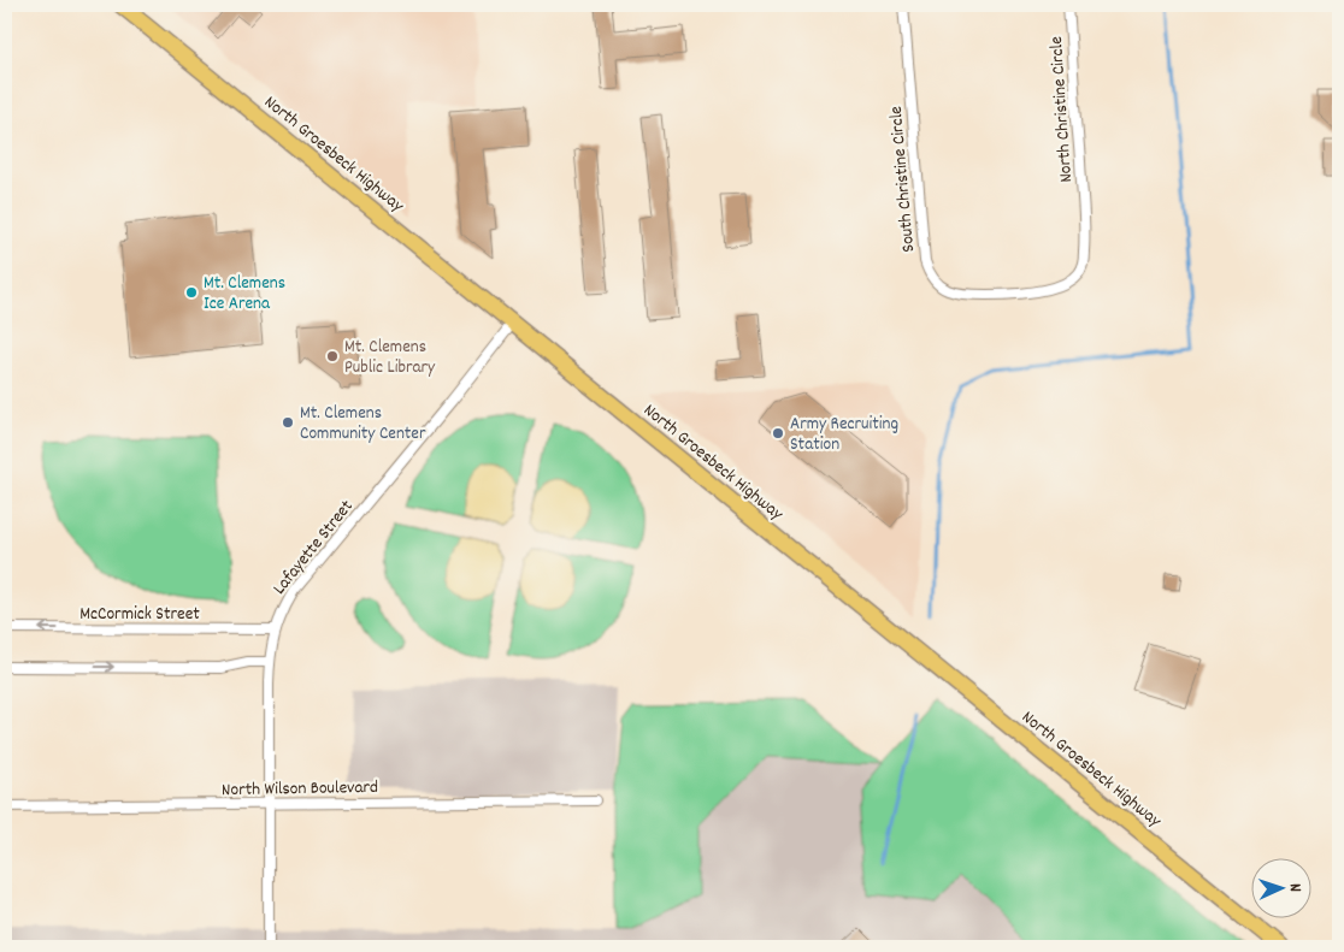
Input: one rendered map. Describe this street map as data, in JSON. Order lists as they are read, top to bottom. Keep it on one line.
{"streets":{"main road":["North Groesbeck Highway"],"street":["North Christine Circle","South Christine Circle","Lafayette Street","McCormick Street","North Wilson Boulevard"]},"crossings":[["North Christine Circle","South Christine Circle"],["North Groesbeck Highway","Lafayette Street"],["Lafayette Street","McCormick Street"],["Lafayette Street","North Wilson Boulevard"]],"places":["Mt. Clemens Ice Arena","Mt. Clemens Public Library","Mt. Clemens Community Center","Army Recruiting Station"],"north":"right"}
